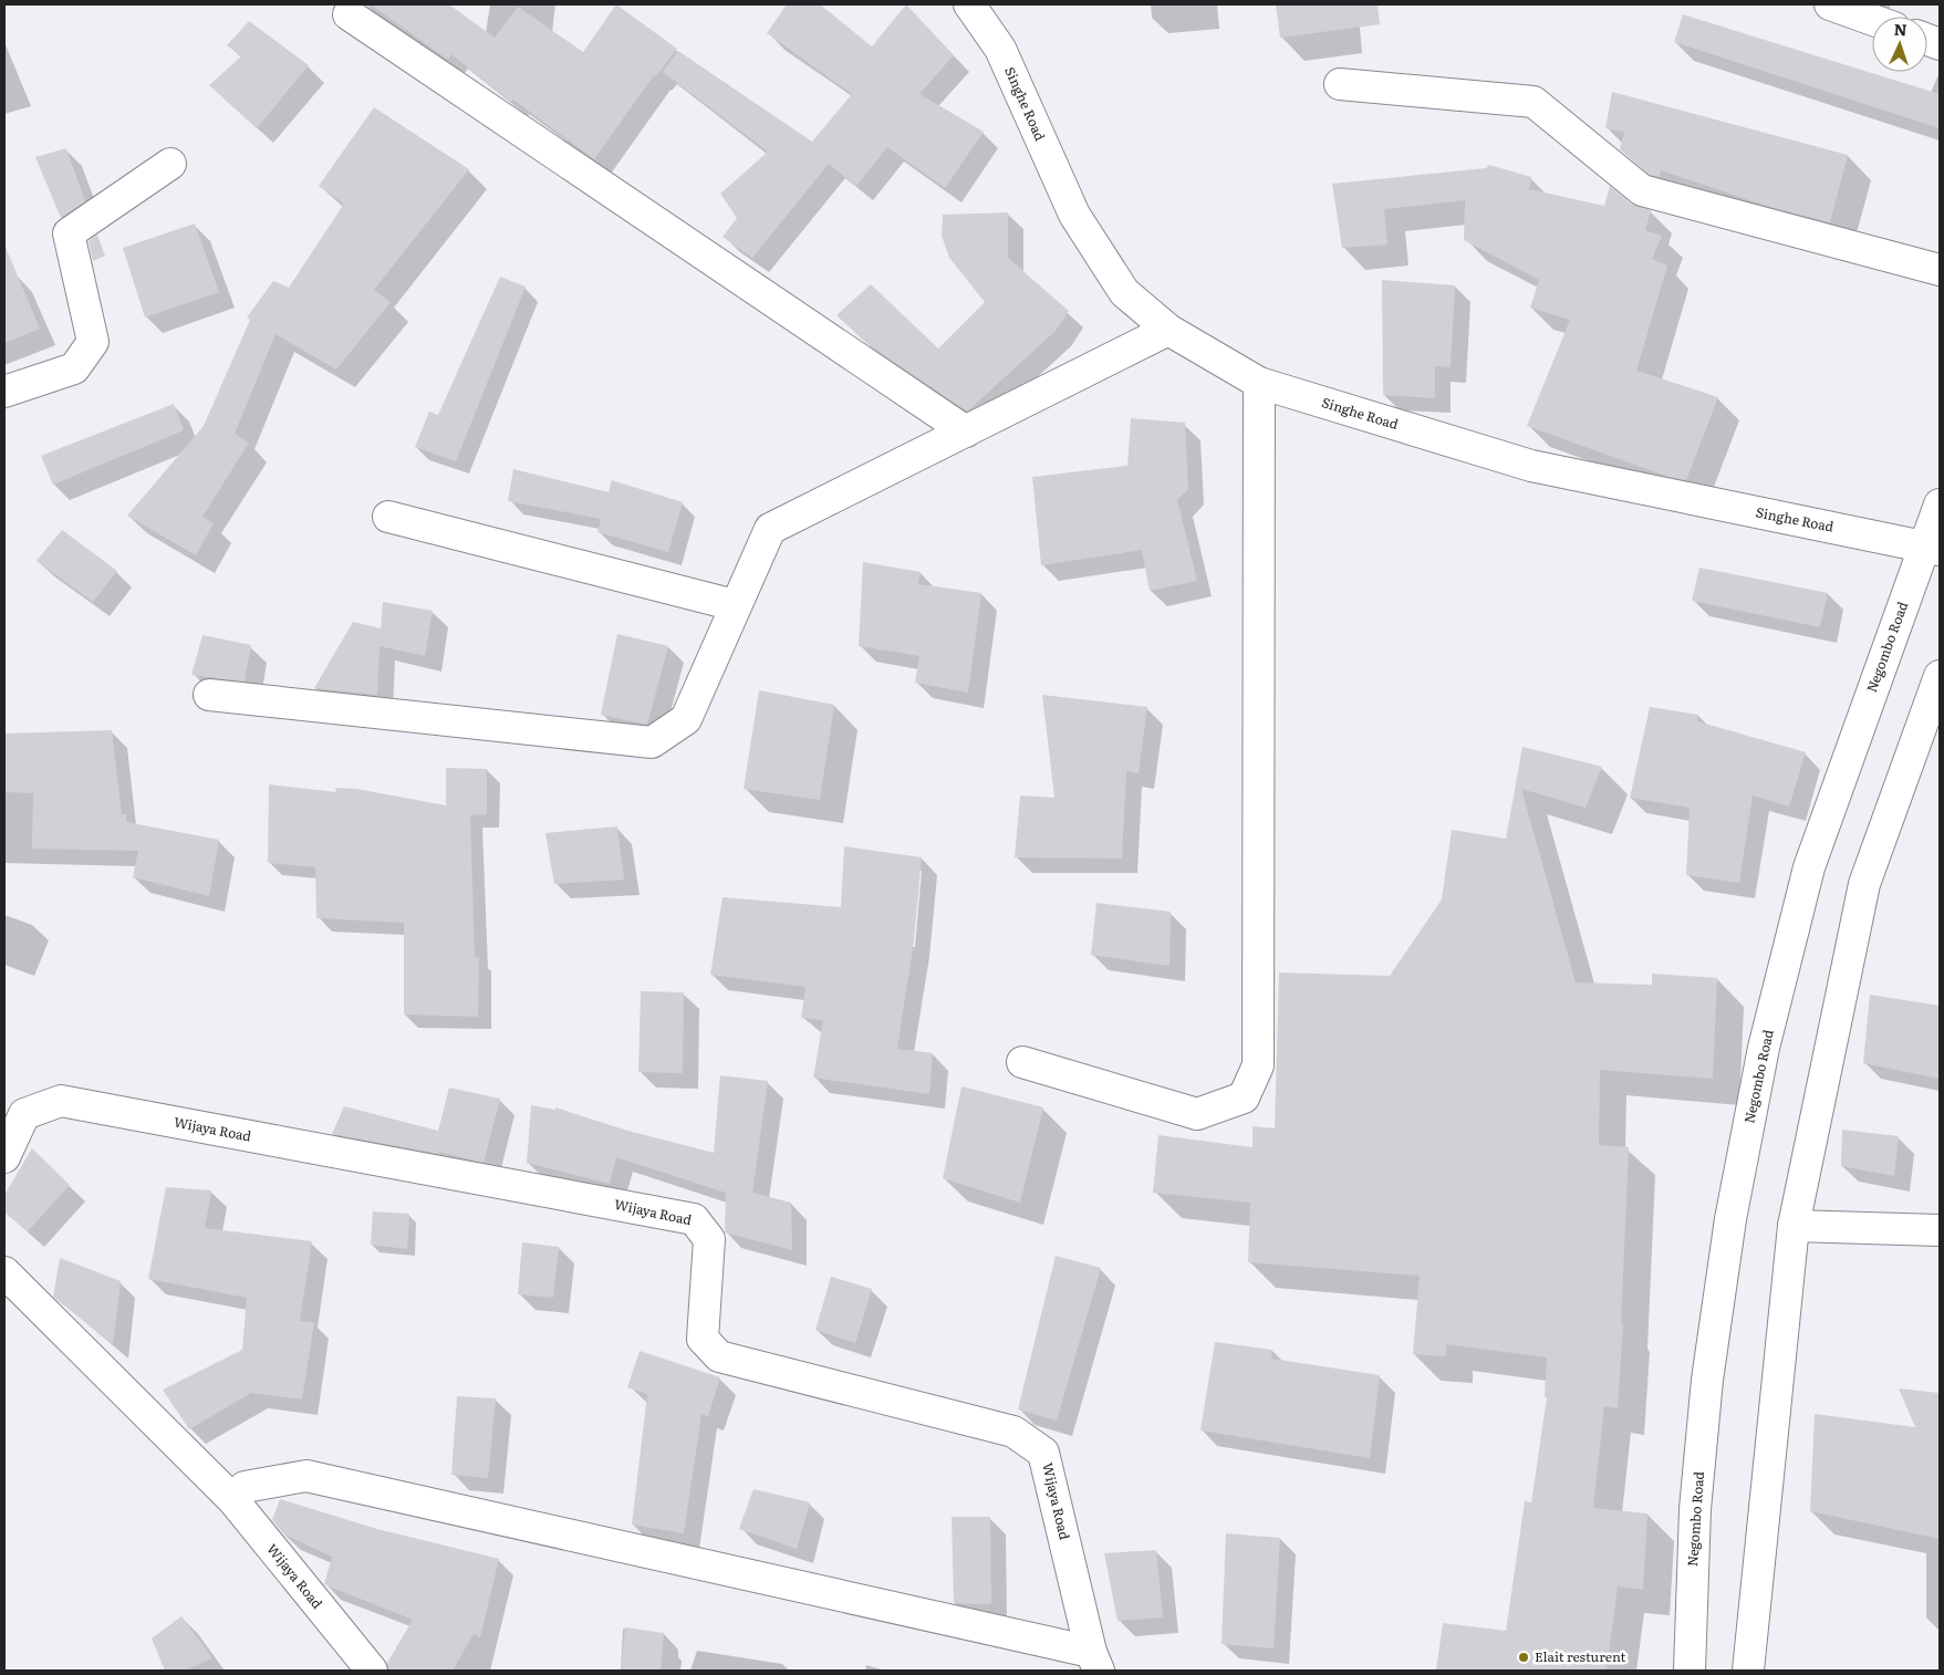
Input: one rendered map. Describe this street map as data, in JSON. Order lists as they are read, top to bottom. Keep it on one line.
{"streets":{"main road":["Singhe Road","Negombo Road","Wijaya Road"]},"crossings":[["Singhe Road","Negombo Road"]],"places":["Elait resturent"],"north":"top"}
